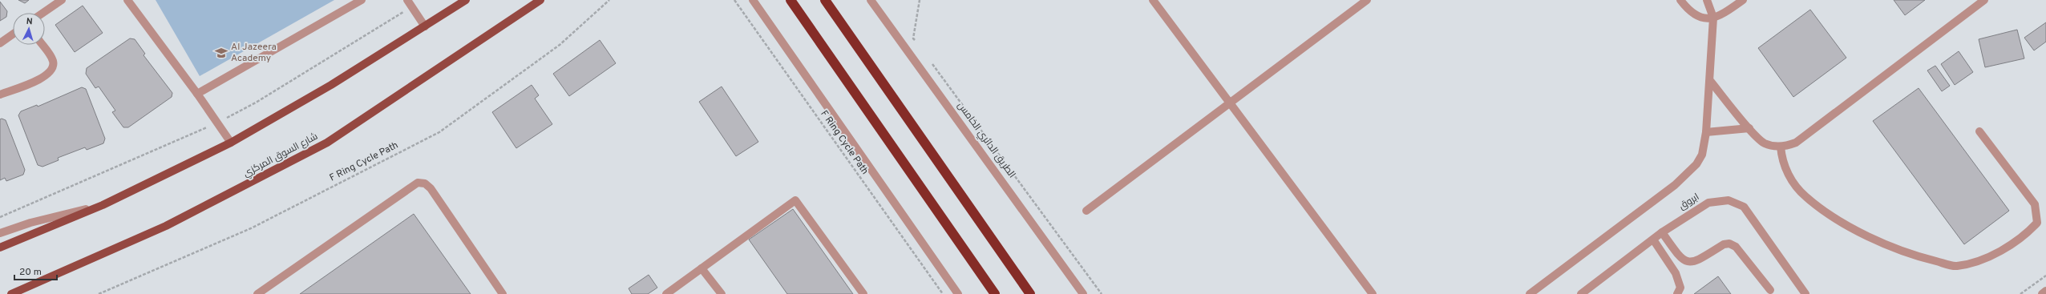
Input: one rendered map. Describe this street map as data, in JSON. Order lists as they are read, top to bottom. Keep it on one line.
{"streets":{"main road":["شارع السوق المركزي"],"street":["الطريق الدائري الخامس","ابروق"],"path":["F Ring Cycle Path"]},"places":{"school or university":["Al Jazeera Academy"]},"scale_bar":"20 m","north":"top"}
